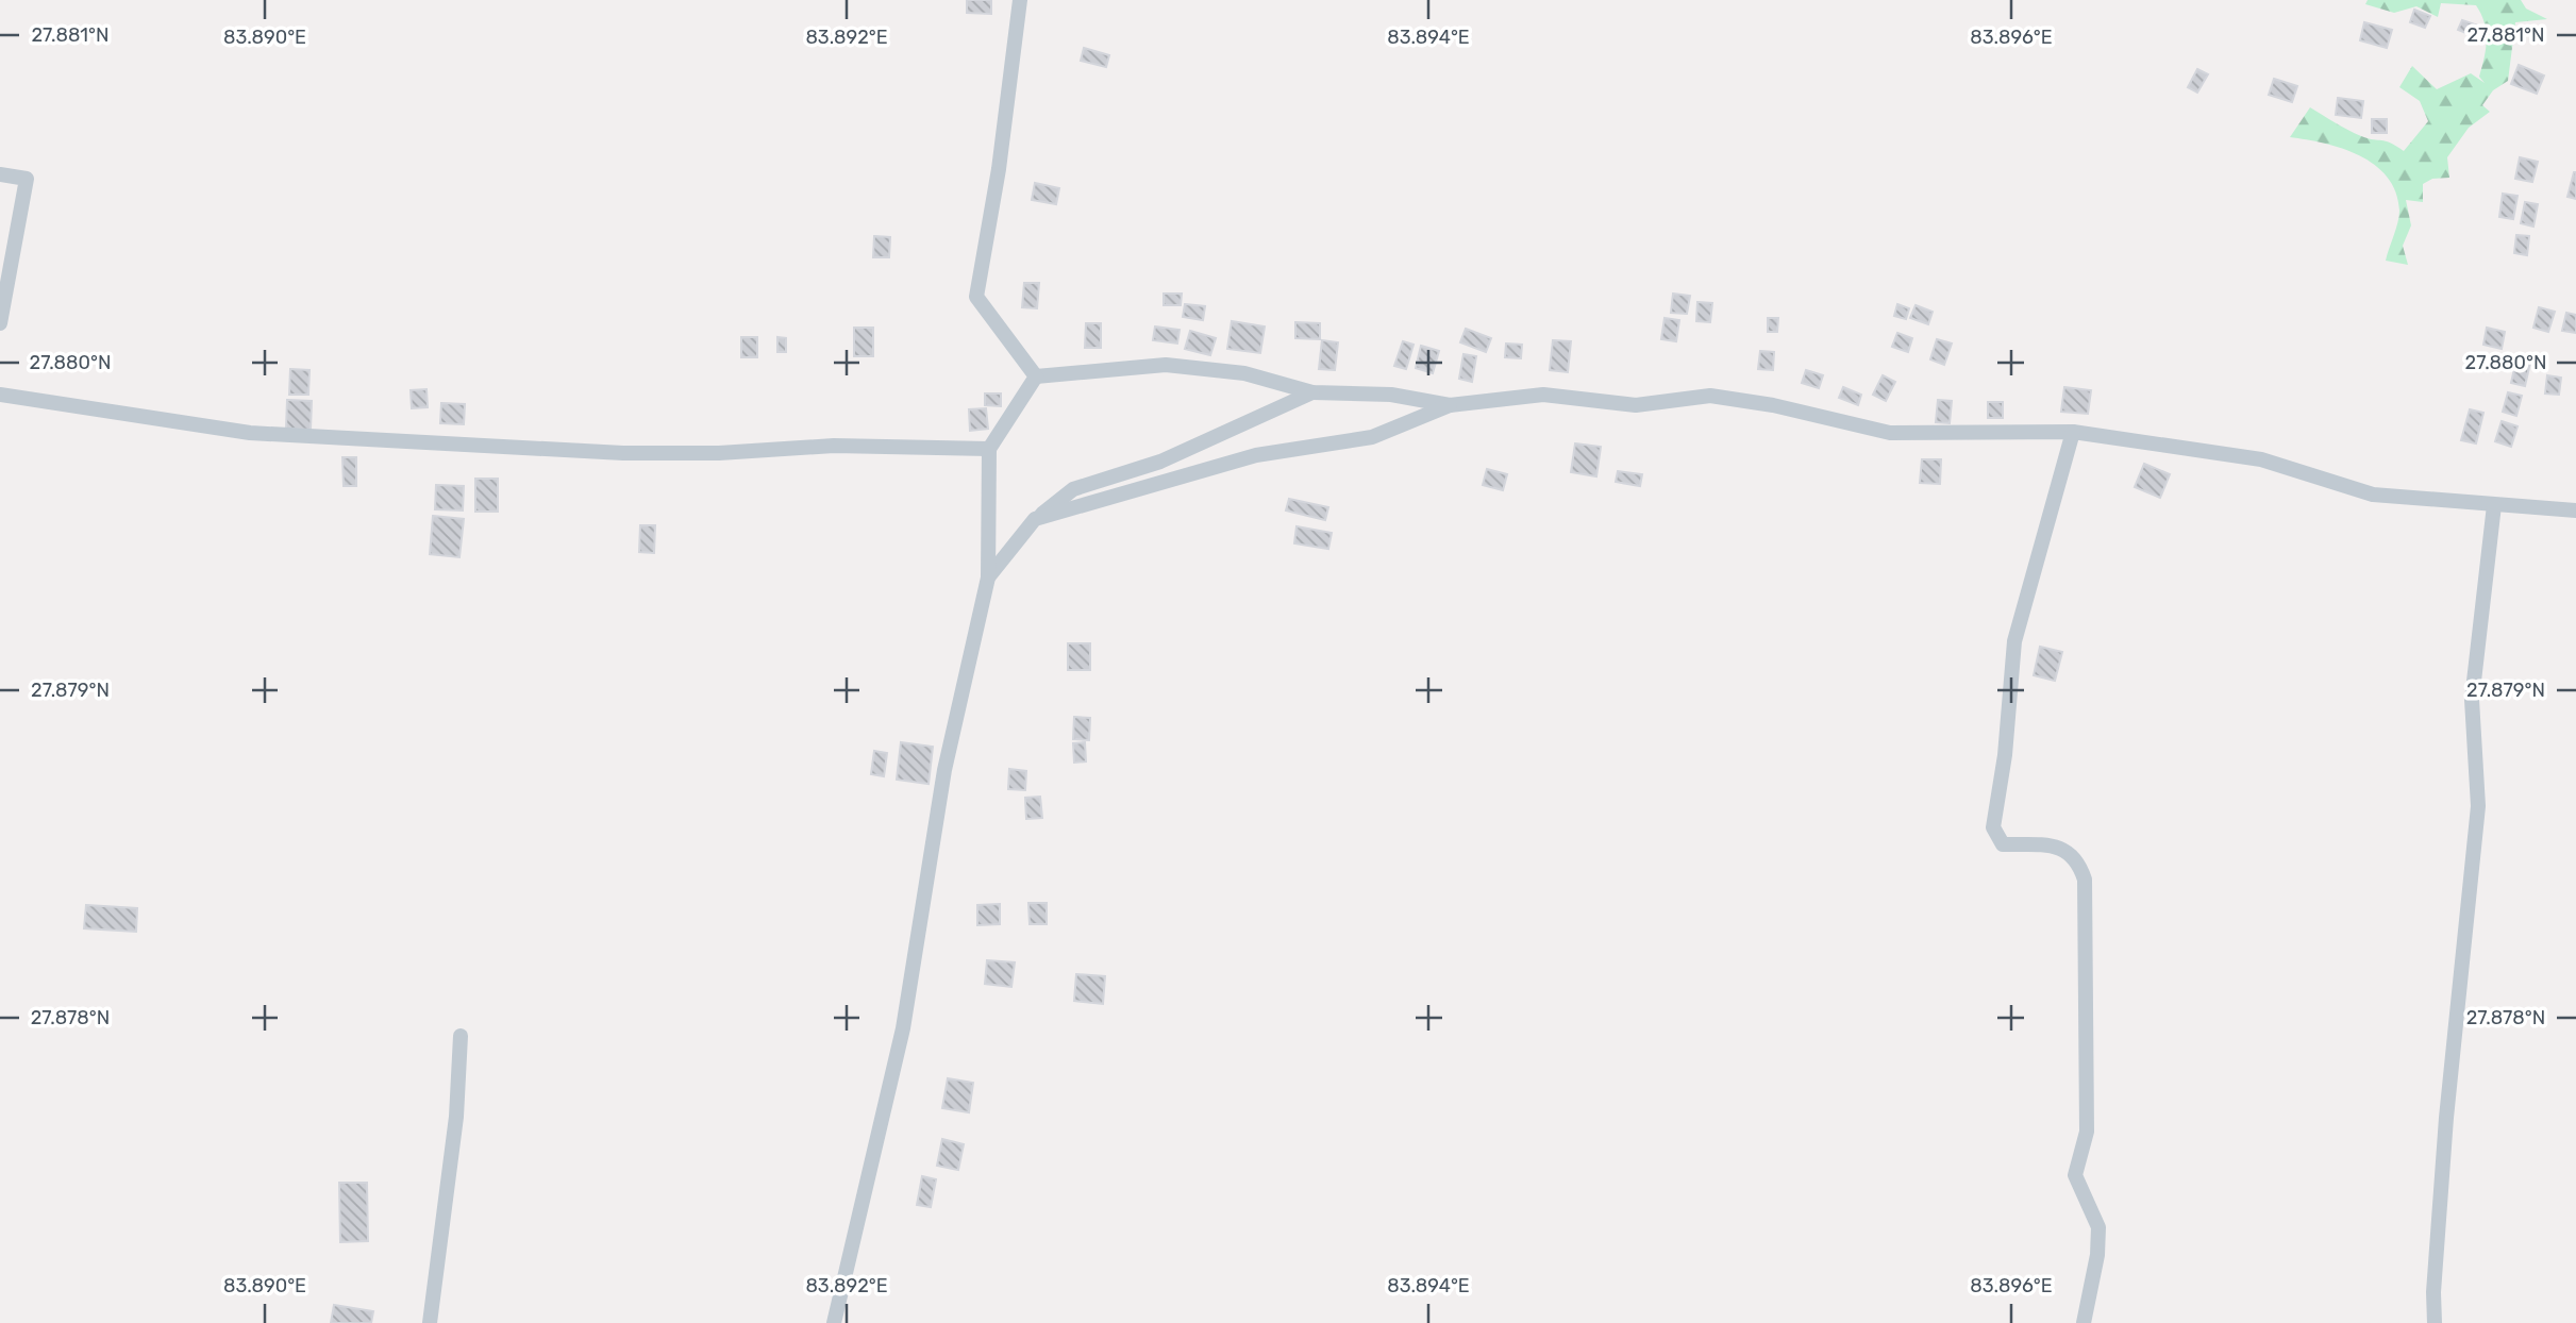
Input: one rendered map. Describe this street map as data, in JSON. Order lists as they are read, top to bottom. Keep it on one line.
{"coordinates":["27.881°N","83.890°E","83.892°E","83.894°E","83.896°E","27.880°N","27.879°N","27.878°N"]}
